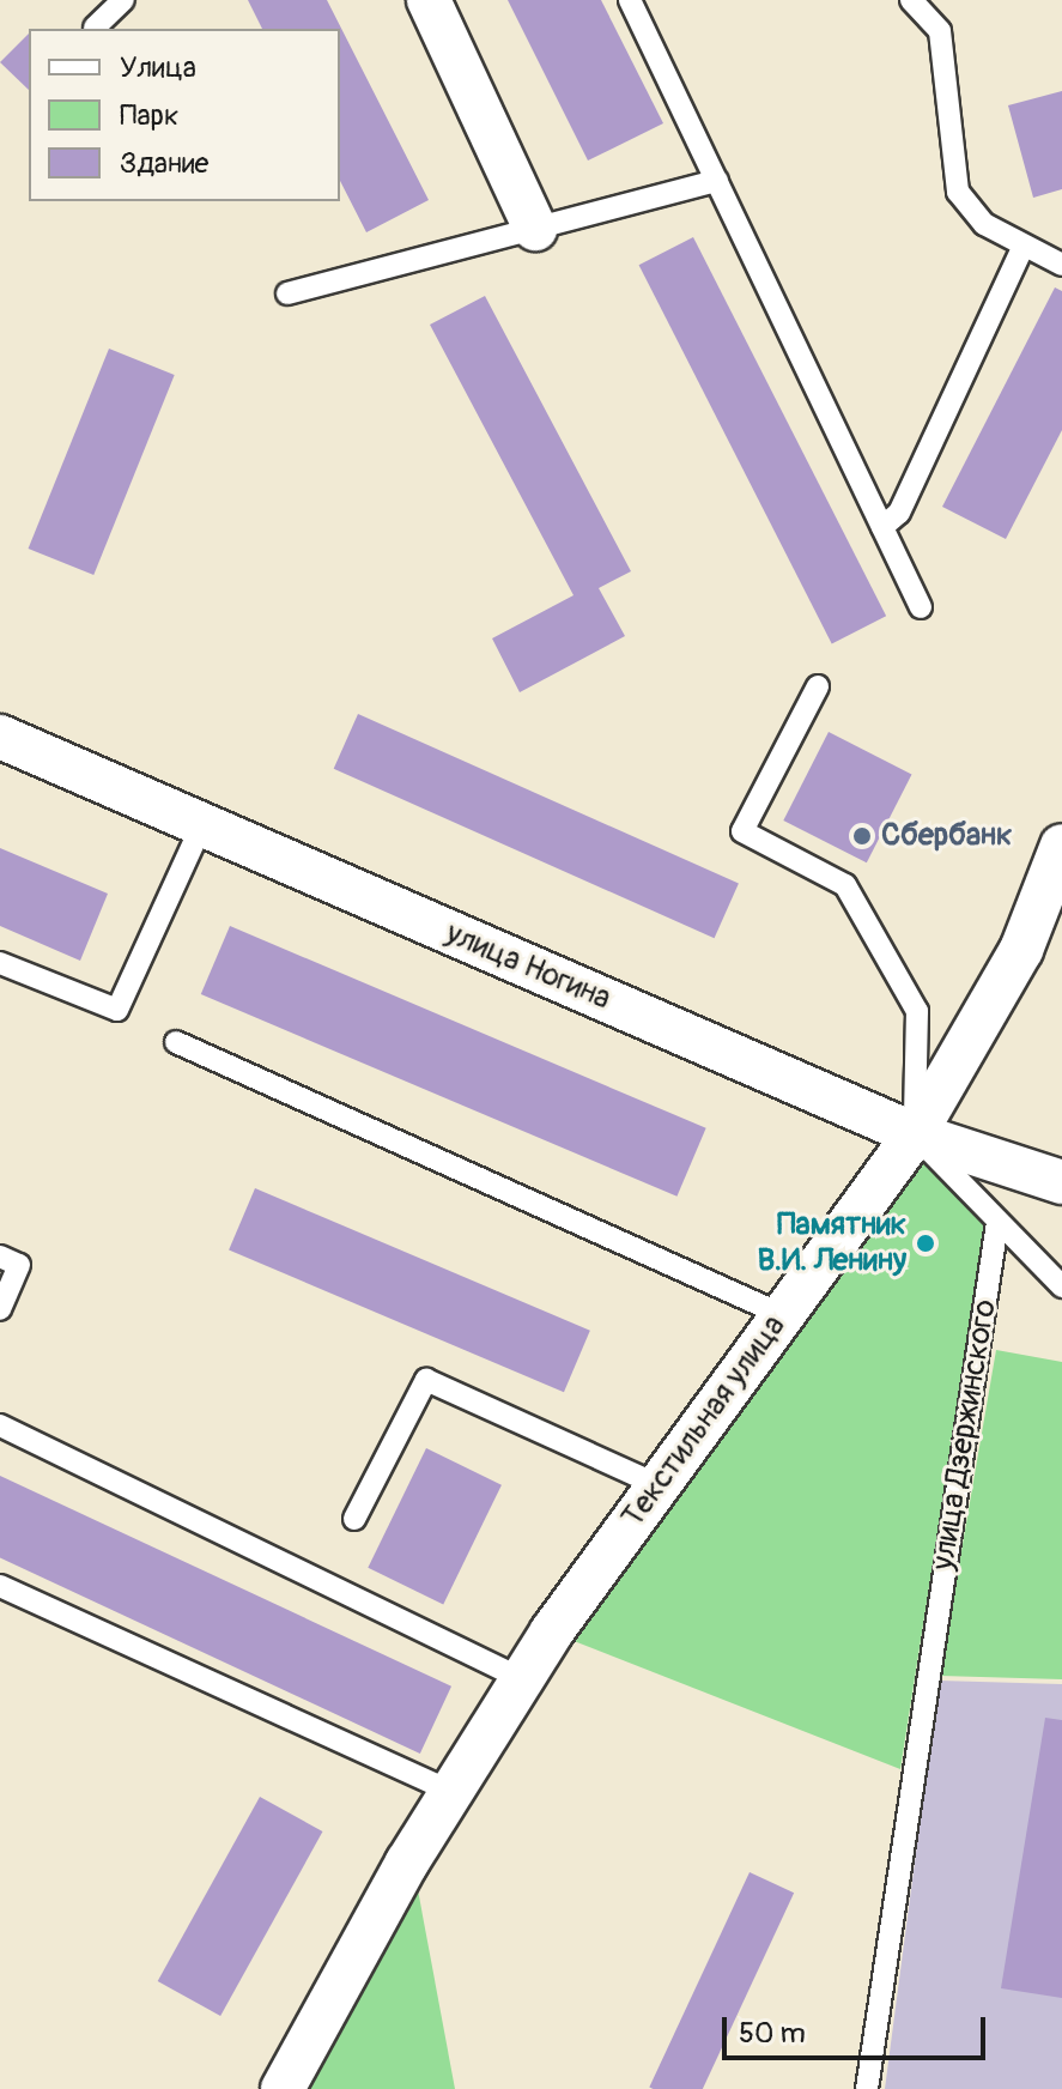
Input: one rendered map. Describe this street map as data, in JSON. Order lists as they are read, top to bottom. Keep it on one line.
{"streets":{"street":["улица Ногина","Текстильная улица"],"lane":["улица Дзержинского"]},"crossings":[["улица Ногина","Текстильная улица"]],"places":["Сбербанк","Памятник В.И. Ленину"],"legend":["Улица","Парк","Здание"],"scale_bar":"50 m"}
